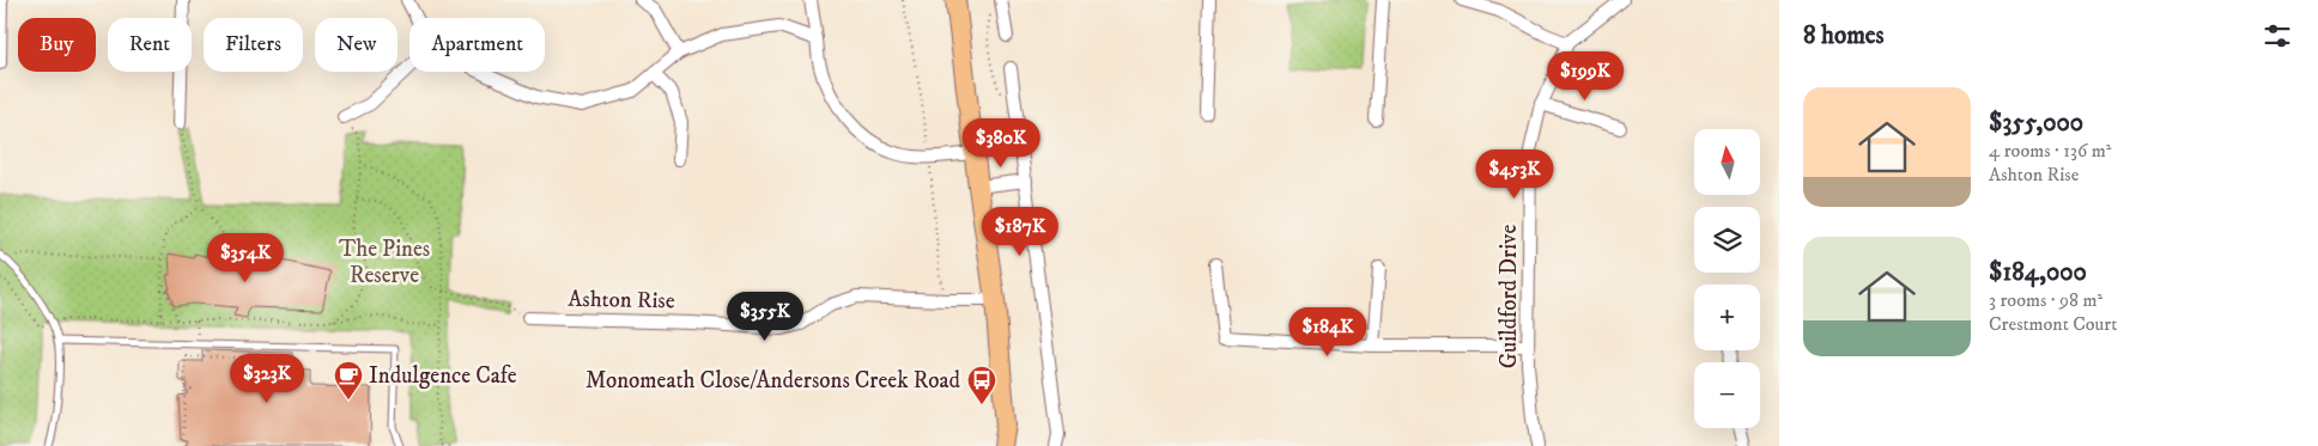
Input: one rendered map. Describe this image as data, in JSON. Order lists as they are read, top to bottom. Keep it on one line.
{"streets":{"street":["Guildford Drive","Ashton Rise"]},"parks":["The Pines Reserve"],"places":{"cafe":["Indulgence Cafe"],"bus stop":["Monomeath Close/Andersons Creek Road"]},"north":"top","page":{"heading":"8 homes","chip":["Buy","Rent","Filters","New","Apartment"],"price":["$199K","$380K","$453K","$187K","$354K","$355K","$184K","$323K"],"list":[{"name":"$355,000","note":"4 rooms · 136 m² · Ashton Rise"},{"name":"$184,000","note":"3 rooms · 98 m² · Crestmont Court"}],"map_buttons":["+","−"]}}
